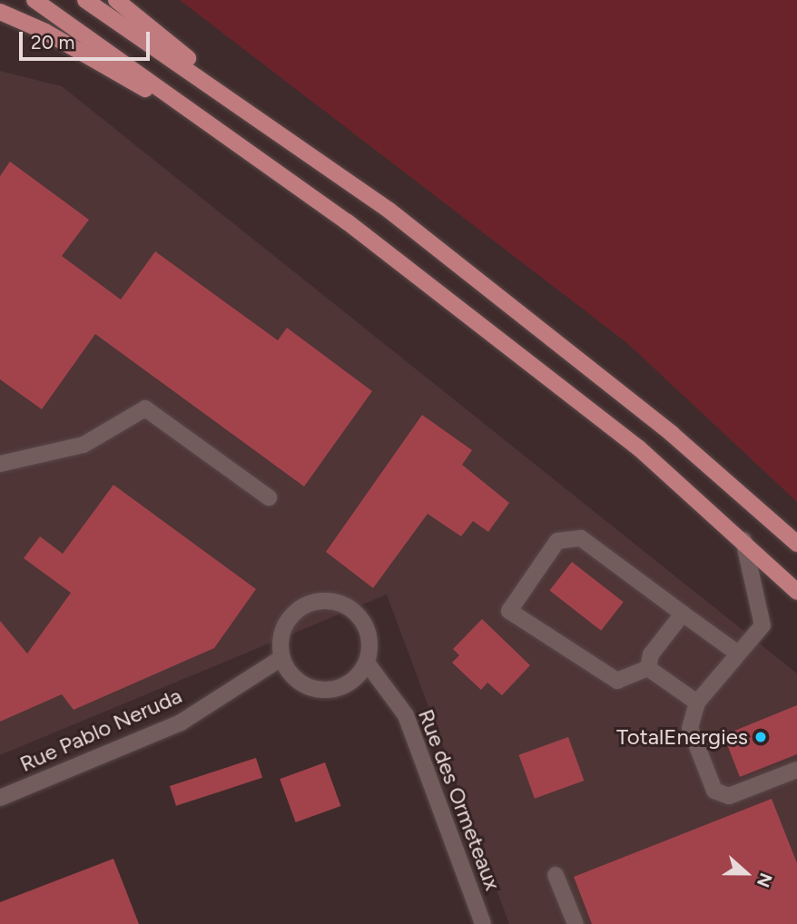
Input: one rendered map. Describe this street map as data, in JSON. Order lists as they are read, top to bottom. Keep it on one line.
{"streets":{"street":["Rue Pablo Neruda","Rue des Ormeteaux"]},"crossings":[["Rue Pablo Neruda","Rue des Ormeteaux"]],"places":["TotalEnergies"],"scale_bar":"20 m","north":"right"}
